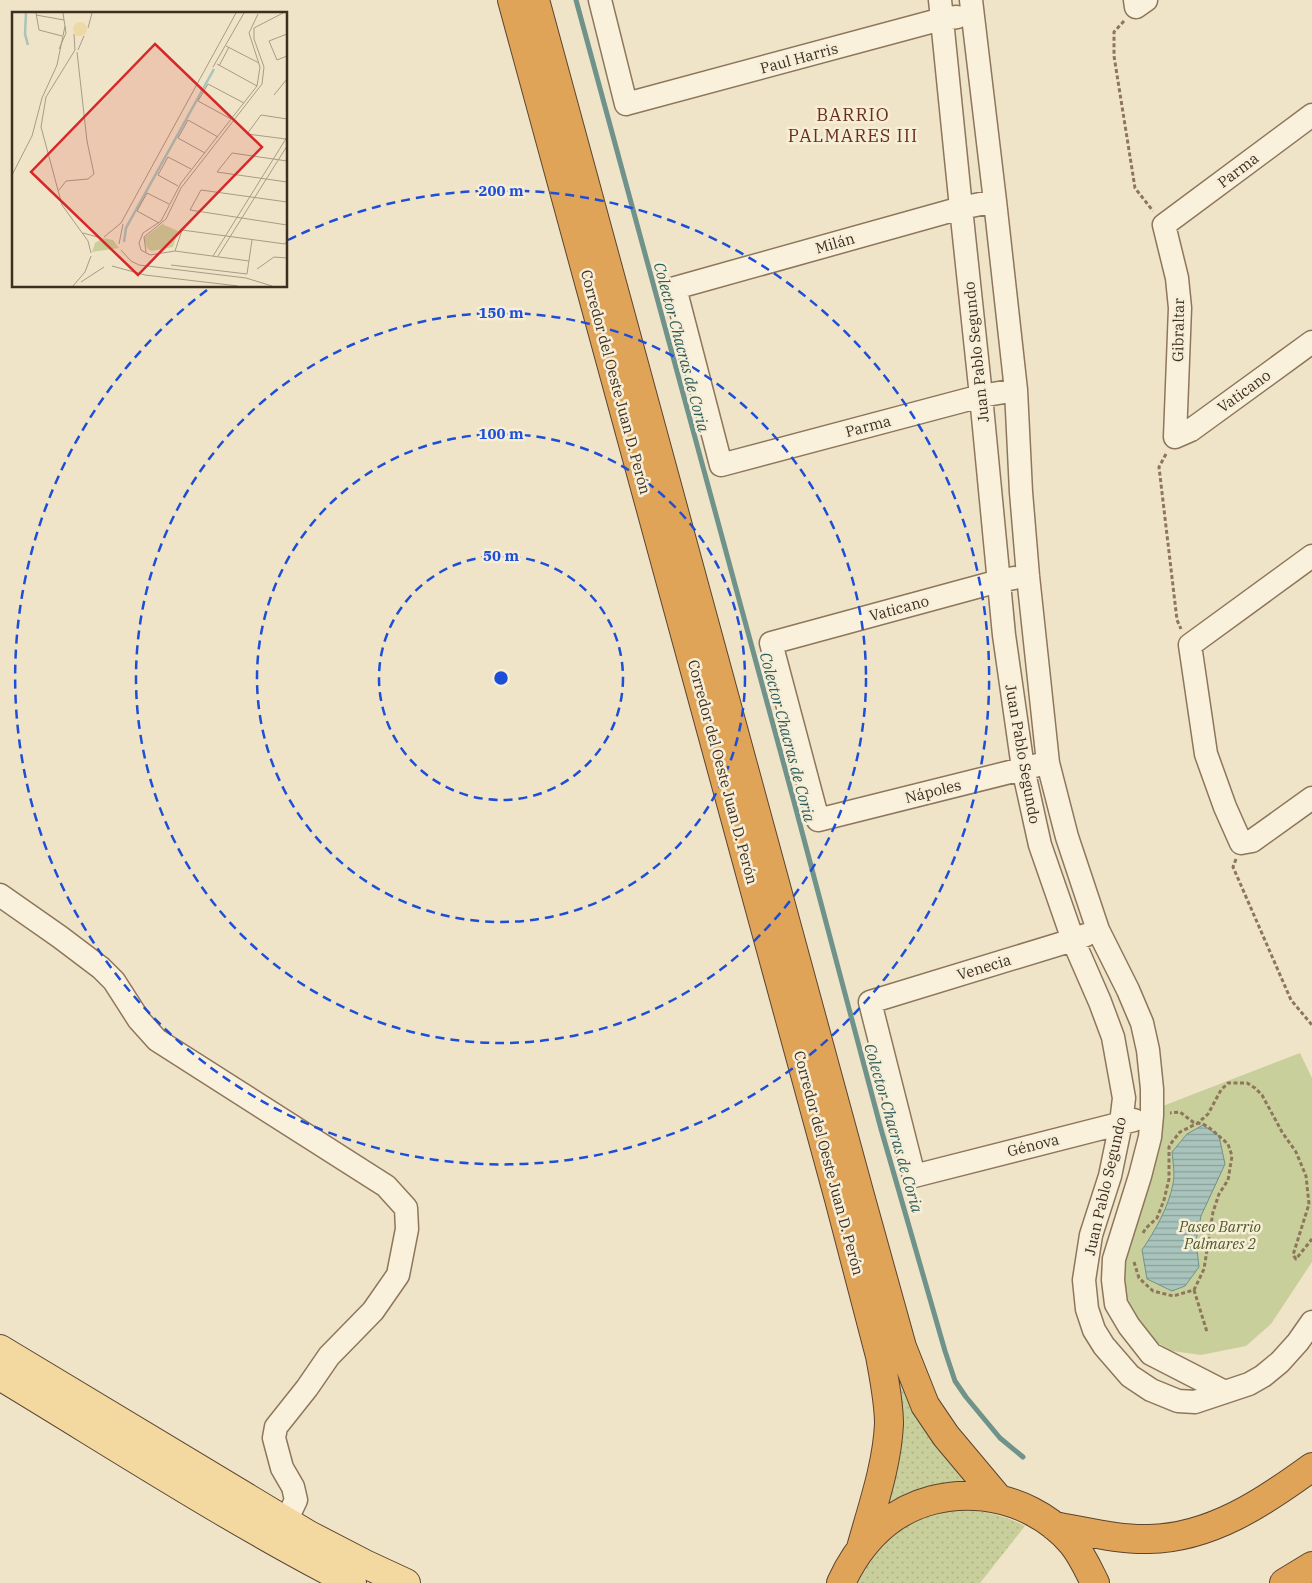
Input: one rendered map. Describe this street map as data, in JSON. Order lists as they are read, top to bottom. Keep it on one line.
{"streets":{"highway":["Corredor del Oeste Juan D. Perón"],"street":["Paul Harris","Parma","Milán","Gibraltar","Juan Pablo Segundo","Vaticano","Nápoles","Venecia","Génova"]},"crossings":[["Paul Harris","Juan Pablo Segundo"],["Parma","Milán"],["Parma","Gibraltar"],["Parma","Juan Pablo Segundo"],["Milán","Juan Pablo Segundo"],["Gibraltar","Vaticano"],["Juan Pablo Segundo","Vaticano"],["Juan Pablo Segundo","Nápoles"],["Juan Pablo Segundo","Venecia"],["Juan Pablo Segundo","Génova"],["Vaticano","Nápoles"],["Venecia","Génova"]],"districts":["BARRIO PALMARES III"],"water":["Colector Chacras de Coria"],"parks":["Paseo Barrio Palmares 2"],"rings":["200 m","150 m","100 m","50 m"]}
